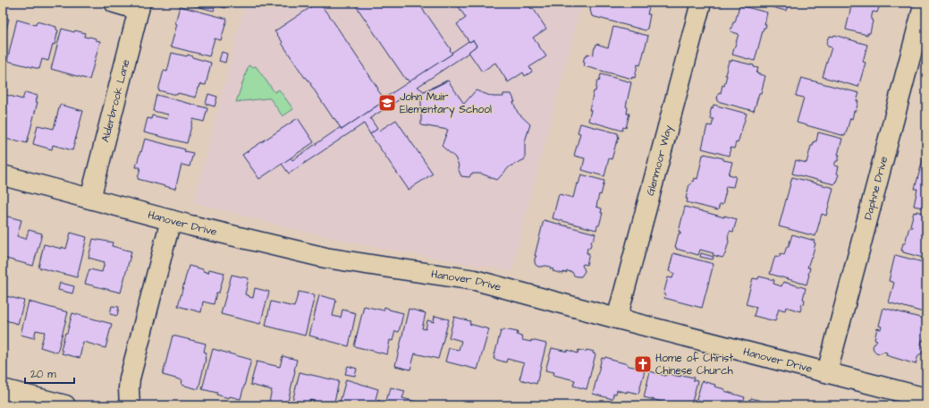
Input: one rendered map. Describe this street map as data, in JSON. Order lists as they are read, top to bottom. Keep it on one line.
{"streets":{"street":["Alderbrook Lane","Glenmoor Way","Daphne Drive","Hanover Drive"]},"crossings":[["Alderbrook Lane","Hanover Drive"],["Glenmoor Way","Hanover Drive"],["Daphne Drive","Hanover Drive"]],"places":{"school or university":["John Muir Elementary School"],"church":["Home of Christ Chinese Church"]},"scale_bar":"20 m"}
